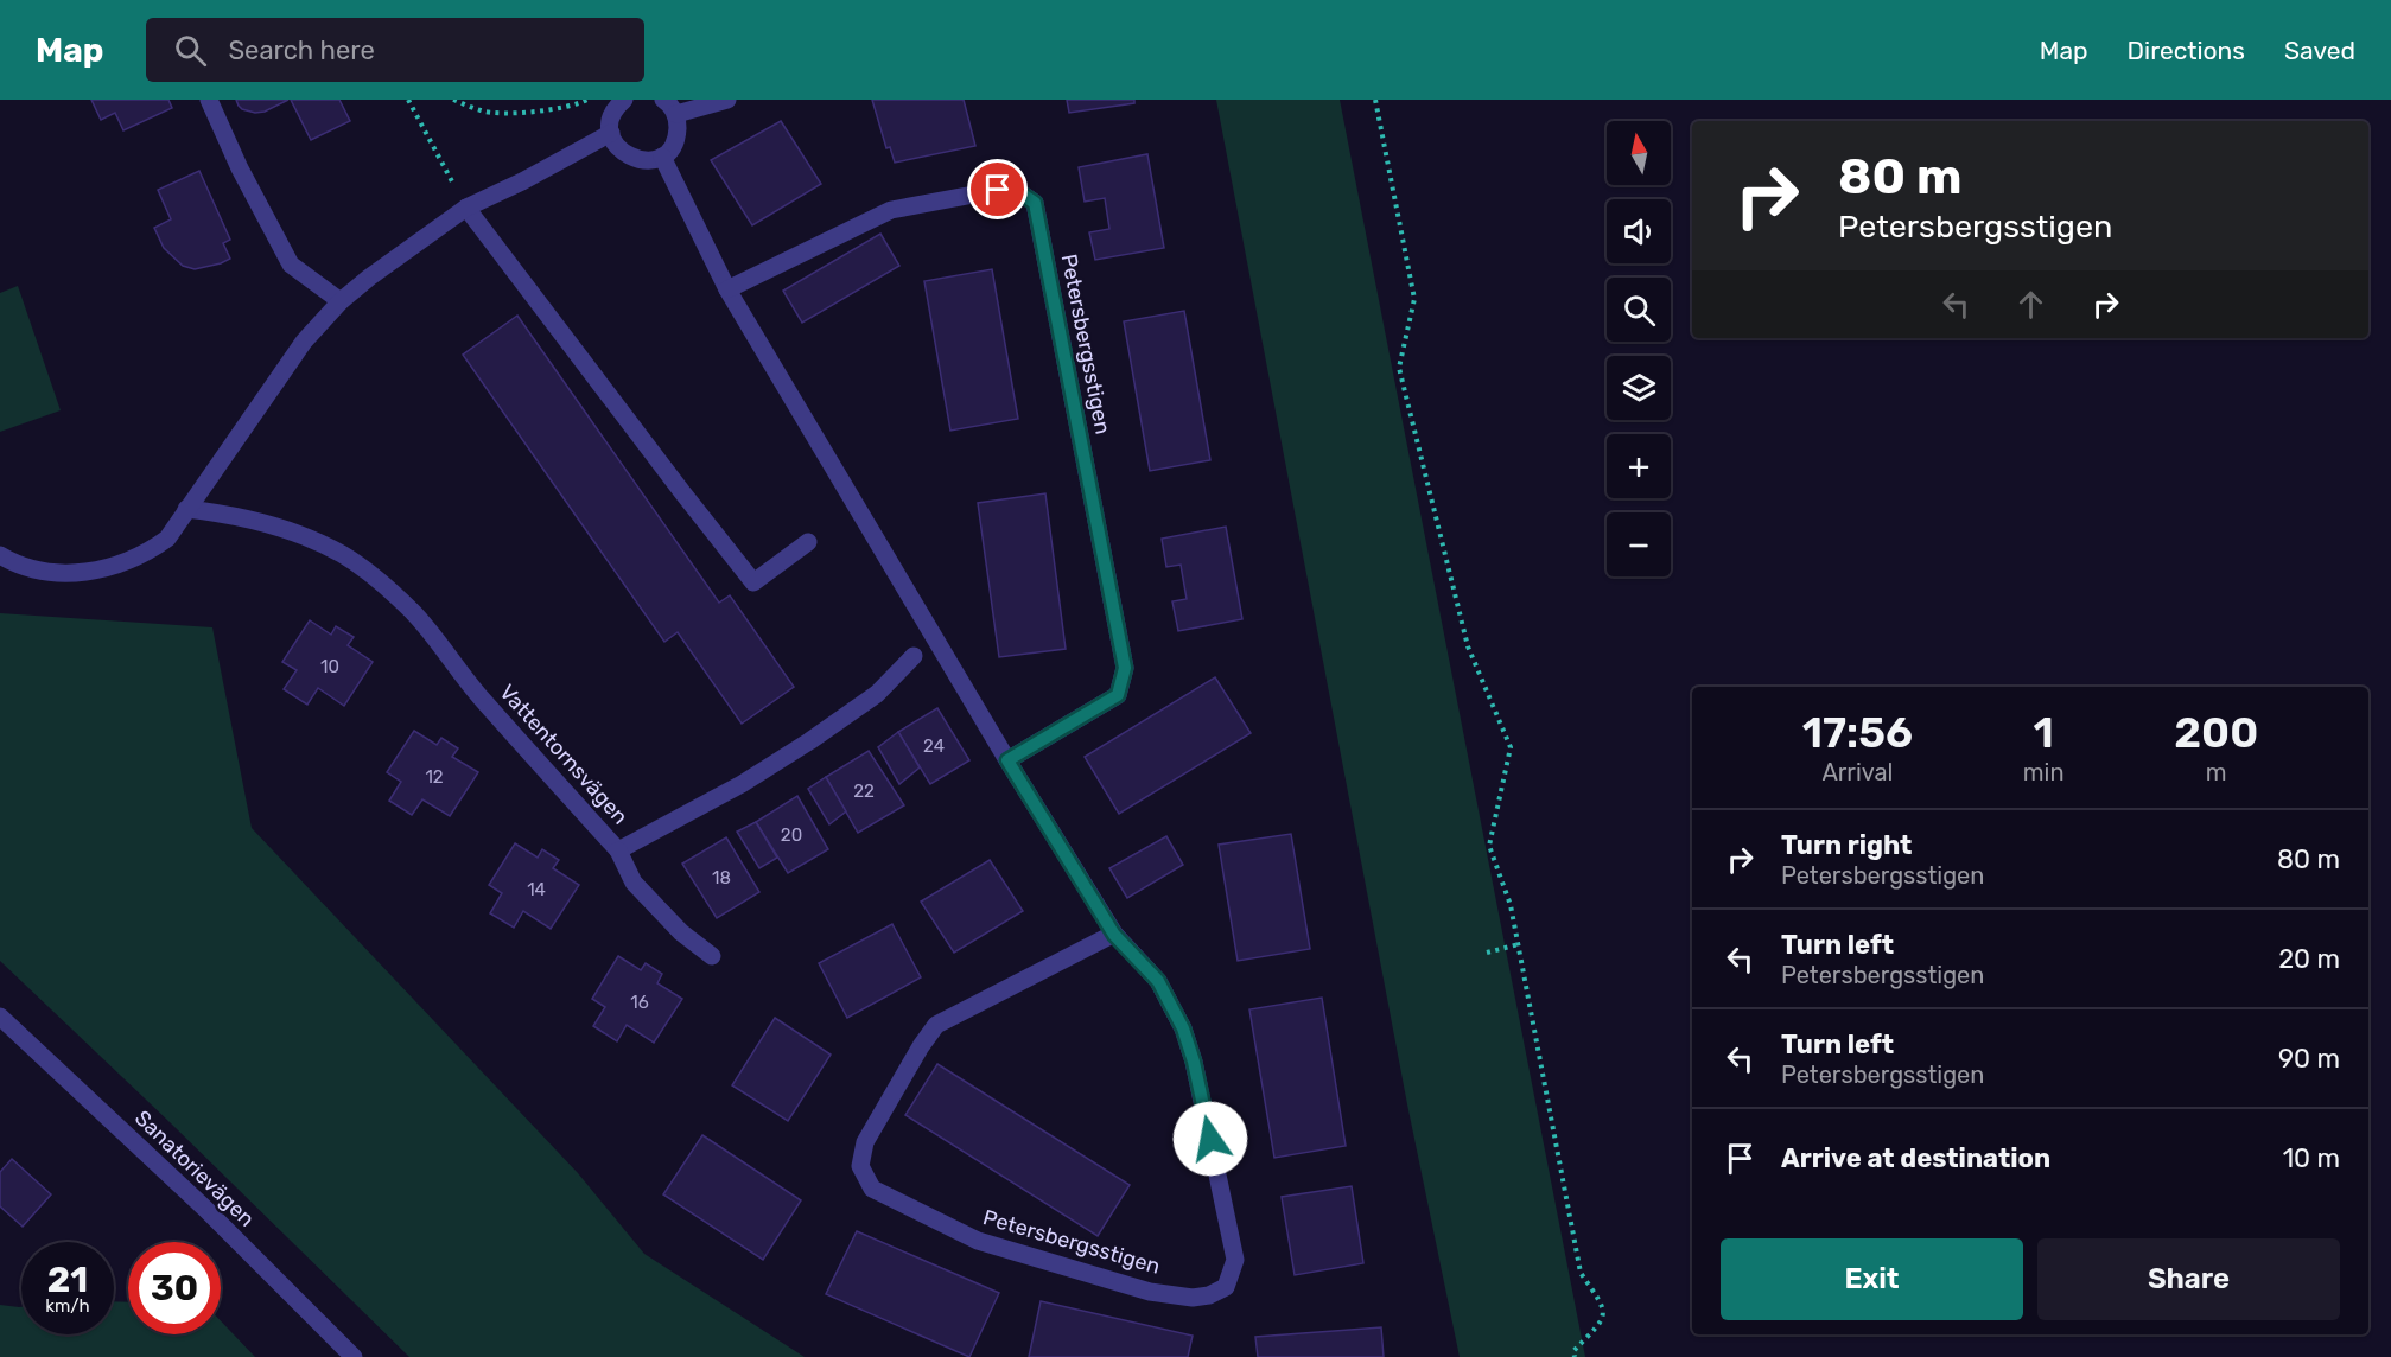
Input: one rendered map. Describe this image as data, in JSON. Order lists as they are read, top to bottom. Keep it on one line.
{"streets":{"street":["Petersbergsstigen","Vattentornsvägen","Sanatorievägen"]},"house_numbers":["10","24","12","22","20","18","14","16"],"north":"top","page":{"header":"Map","search":"Search here","nav":["Map","Directions","Saved"],"map_buttons":["+","−"],"turn":["80 m","Petersbergsstigen"],"eta":["17:56","Arrival","1","min","200","m"],"list":[{"name":"Turn right","note":"Petersbergsstigen","value":"80 m"},{"name":"Turn left","note":"Petersbergsstigen","value":"20 m"},{"name":"Turn left","note":"Petersbergsstigen","value":"90 m"},{"name":"Arrive at destination","value":"10 m"}],"buttons":["Exit","Share"],"speed":"21 km/h","limit":"30"}}
